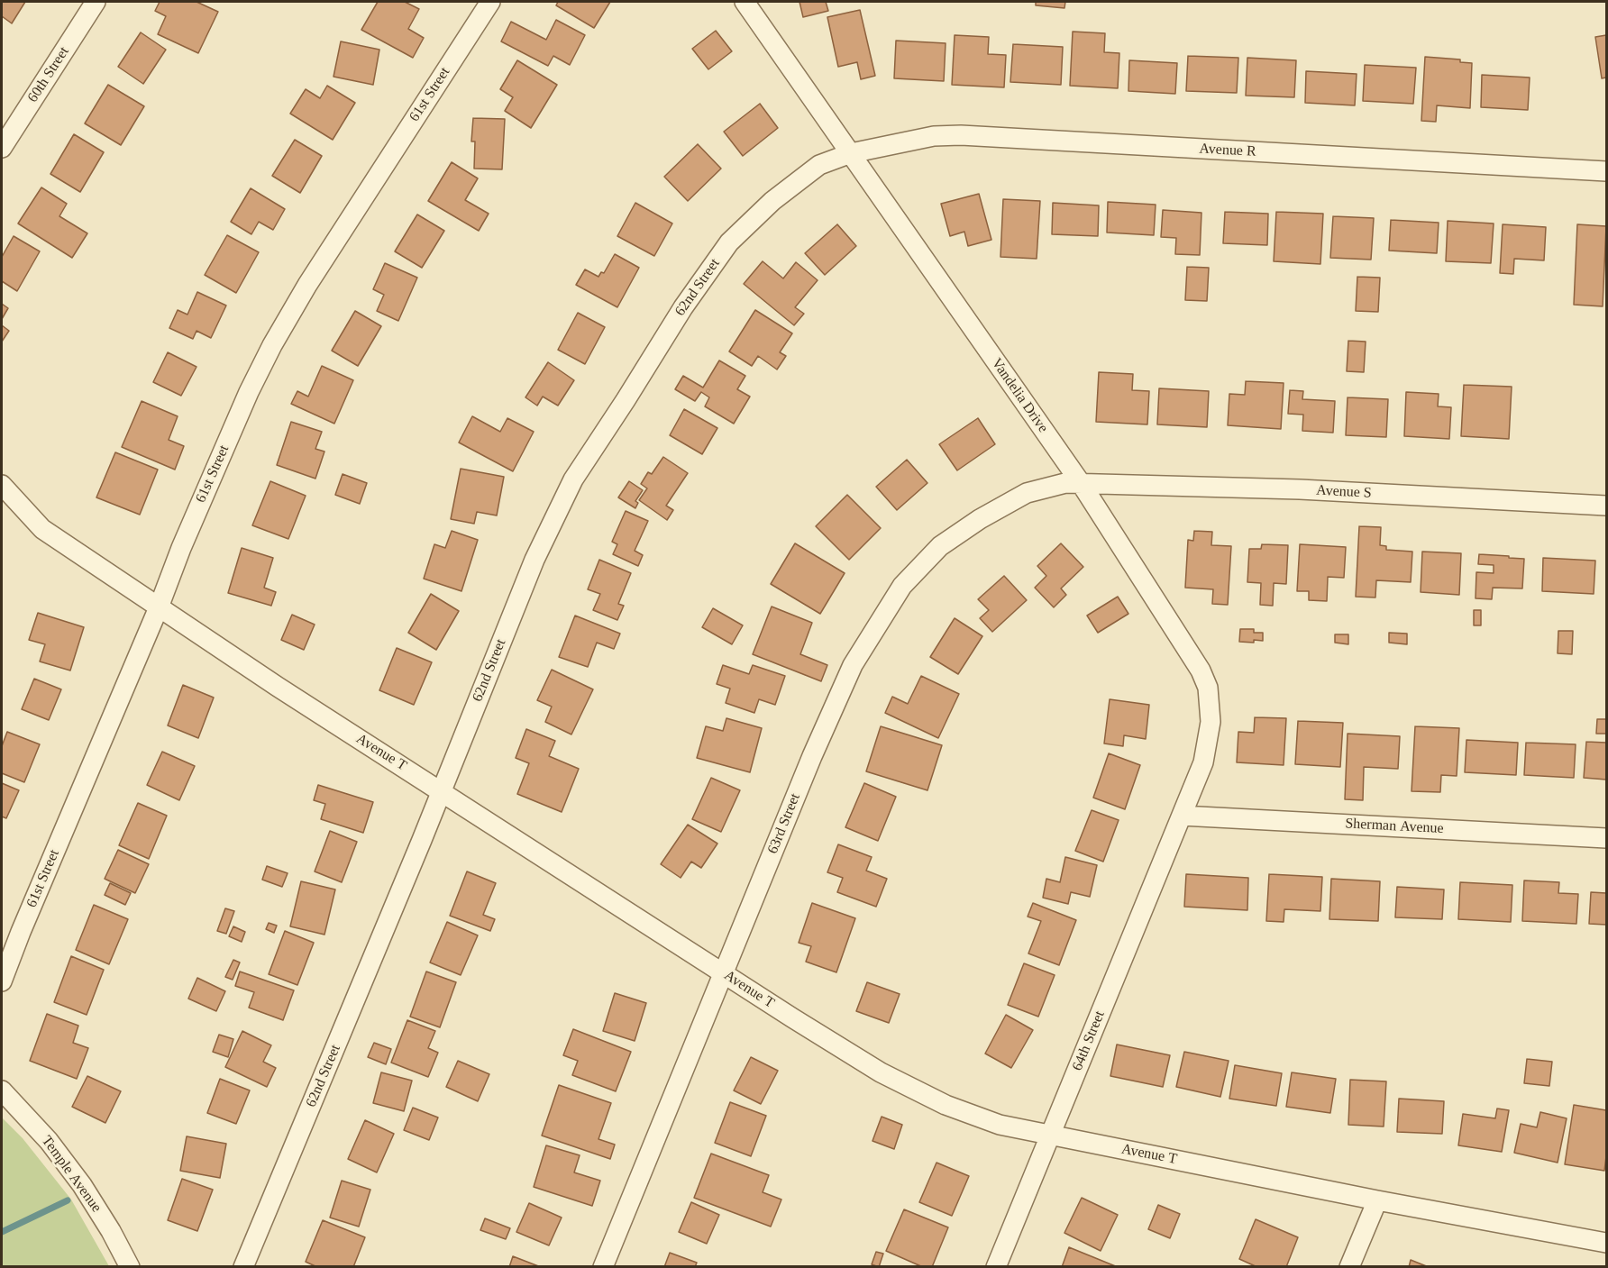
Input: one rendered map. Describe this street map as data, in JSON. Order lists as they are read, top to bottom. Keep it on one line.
{"streets":{"street":["60th Street","61st Street","Avenue R","62nd Street","Vandelia Drive","Avenue S","Avenue T","63rd Street","Sherman Avenue","64th Street","Temple Avenue"]},"crossings":[["61st Street","Avenue T"],["Avenue R","62nd Street"],["Avenue R","Vandelia Drive"],["62nd Street","Vandelia Drive"],["62nd Street","Avenue T"],["Vandelia Drive","Avenue S"],["Vandelia Drive","63rd Street"],["Vandelia Drive","Sherman Avenue"],["Vandelia Drive","64th Street"],["Avenue S","63rd Street"],["Avenue T","63rd Street"],["Avenue T","64th Street"],["Sherman Avenue","64th Street"]]}
